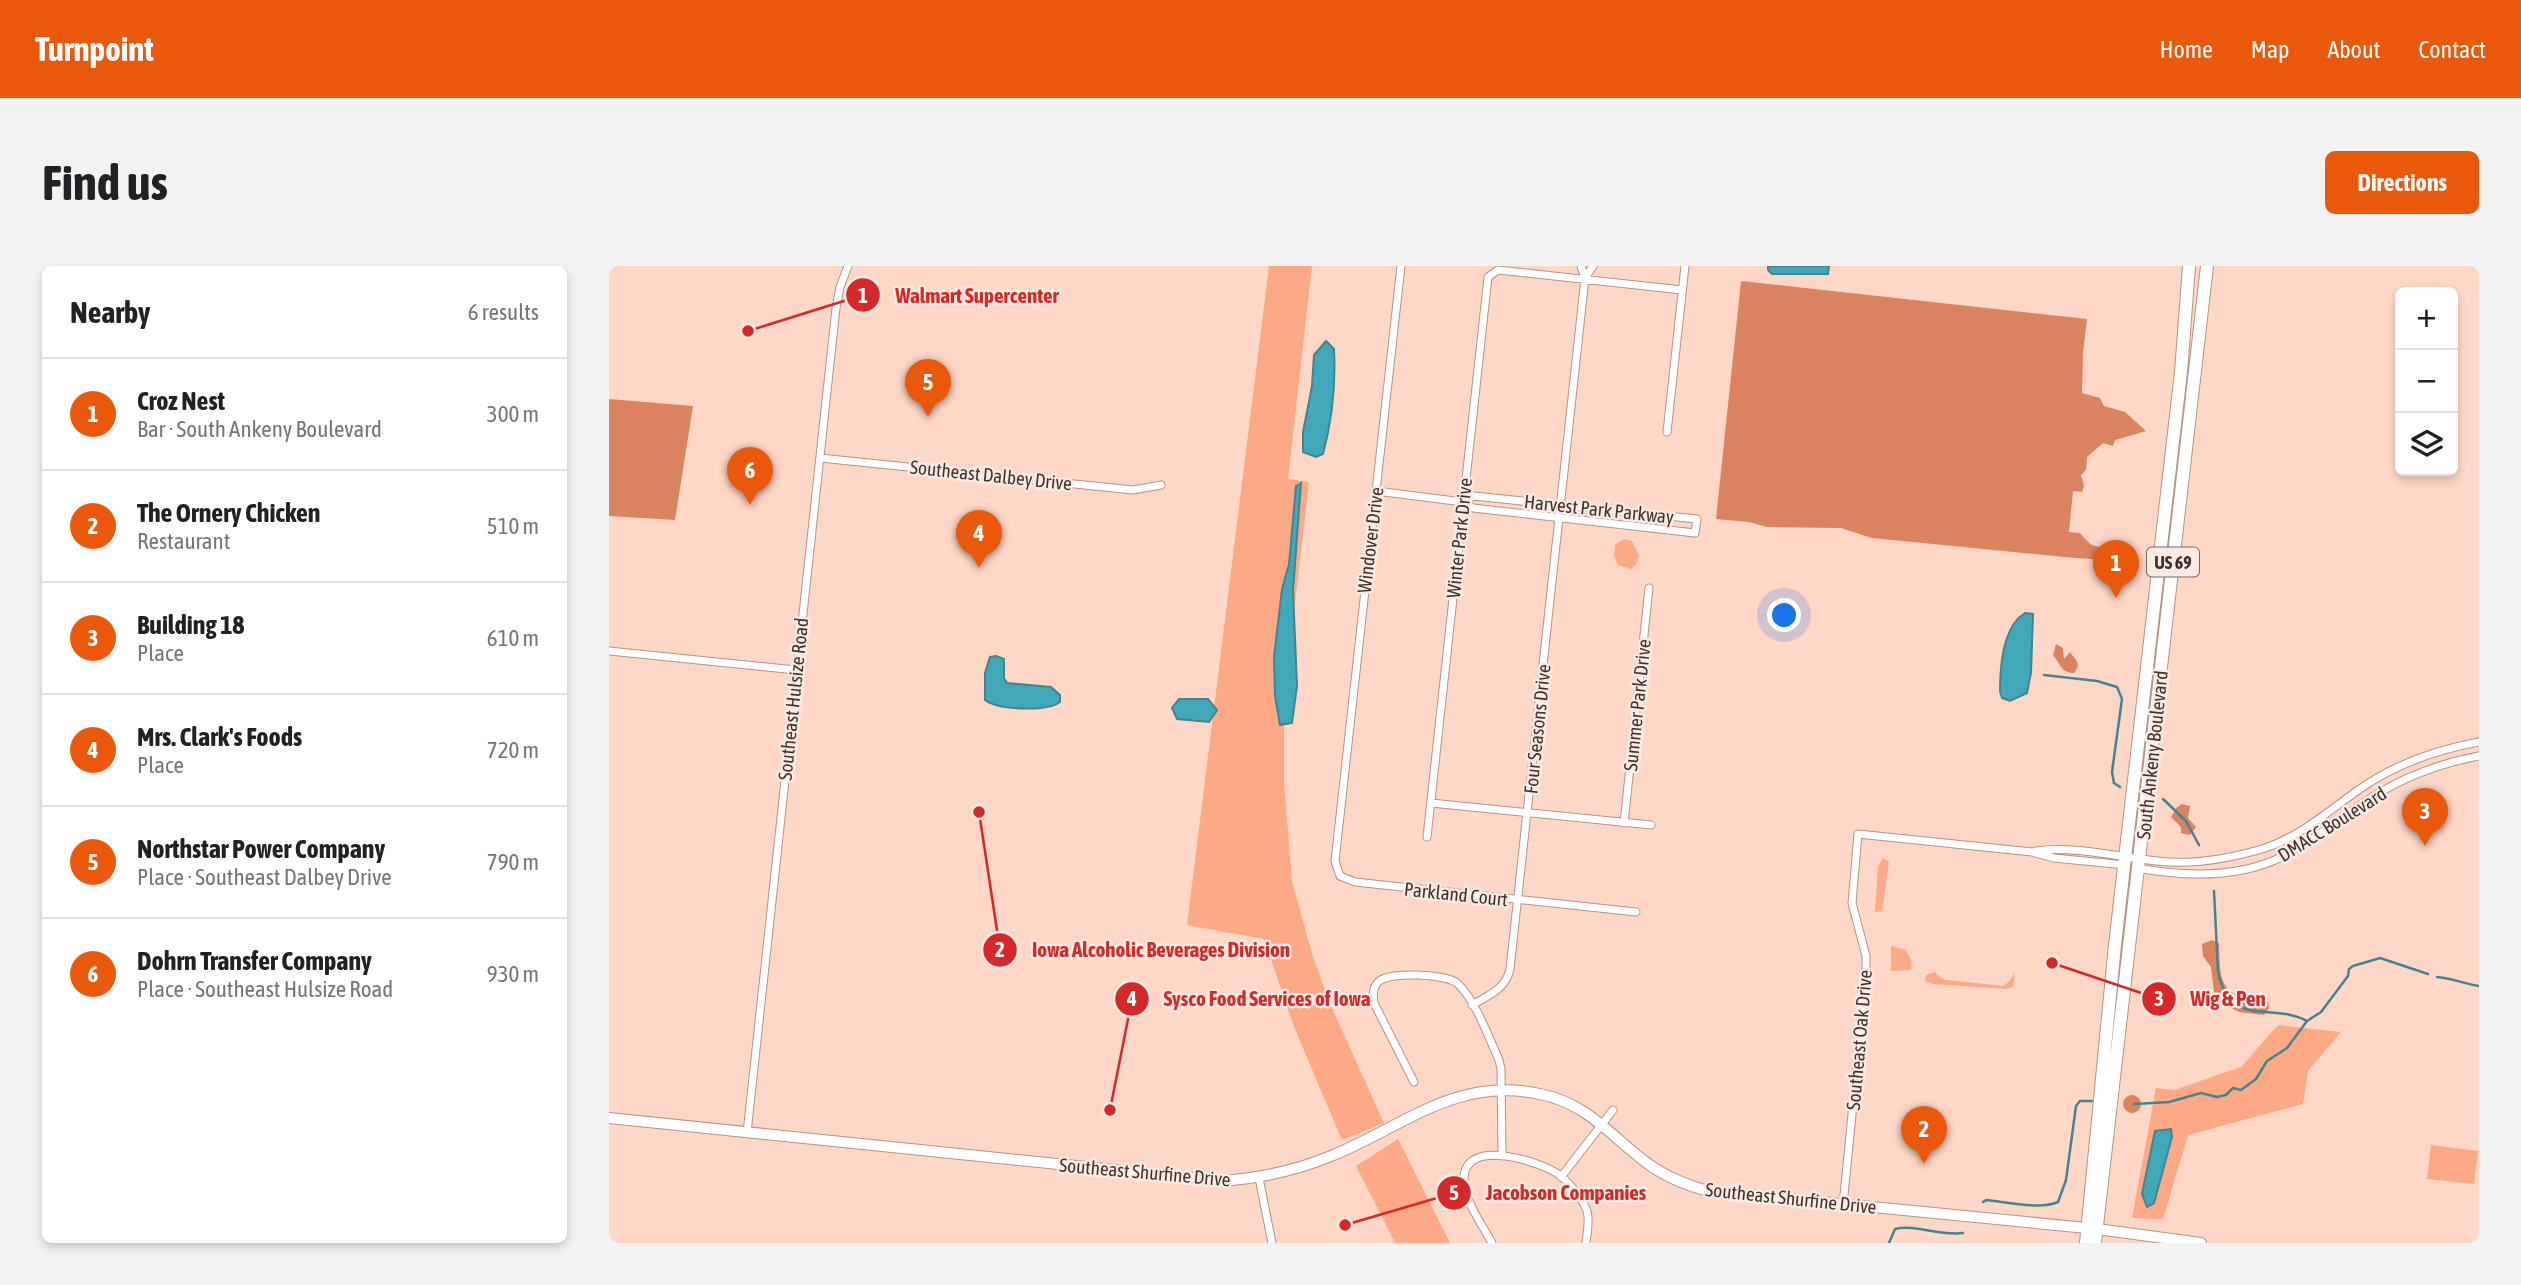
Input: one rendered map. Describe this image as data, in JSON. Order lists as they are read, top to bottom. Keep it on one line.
{"streets":{"main road":["US 69","South Ankeny Boulevard"],"street":["Southeast Dalbey Drive","Harvest Park Parkway","Winter Park Drive","Windover Drive","Southeast Hulsize Road","Summer Park Drive","Four Seasons Drive","DMACC Boulevard","Parkland Court","Southeast Oak Drive","Southeast Shurfine Drive"]},"crossings":[["Southeast Dalbey Drive","Southeast Hulsize Road"],["Harvest Park Parkway","Winter Park Drive"],["Harvest Park Parkway","Windover Drive"],["Harvest Park Parkway","Four Seasons Drive"],["Winter Park Drive","Four Seasons Drive"],["Windover Drive","Parkland Court"],["Southeast Hulsize Road","Southeast Shurfine Drive"],["Four Seasons Drive","Parkland Court"],["South Ankeny Boulevard","DMACC Boulevard"],["South Ankeny Boulevard","Southeast Oak Drive"],["South Ankeny Boulevard","Southeast Shurfine Drive"],["Southeast Oak Drive","Southeast Shurfine Drive"]],"places":["Walmart Supercenter","Iowa Alcoholic Beverages Division","Wig & Pen","Sysco Food Services of Iowa","Jacobson Companies"],"page":{"header":"Turnpoint","nav":["Home","Map","About","Contact"],"buttons":"Directions","title":"Find us","heading":["Nearby","6 results"],"map_buttons":["+","−"],"list":[{"mark":"1","name":"Croz Nest","note":"Bar · South Ankeny Boulevard","value":"300 m"},{"mark":"2","name":"The Ornery Chicken","note":"Restaurant","value":"510 m"},{"mark":"3","name":"Building 18","note":"Place","value":"610 m"},{"mark":"4","name":"Mrs. Clark's Foods","note":"Place","value":"720 m"},{"mark":"5","name":"Northstar Power Company","note":"Place · Southeast Dalbey Drive","value":"790 m"},{"mark":"6","name":"Dohrn Transfer Company","note":"Place · Southeast Hulsize Road","value":"930 m"}],"pins":["5","6","4","1","3","2"]}}
